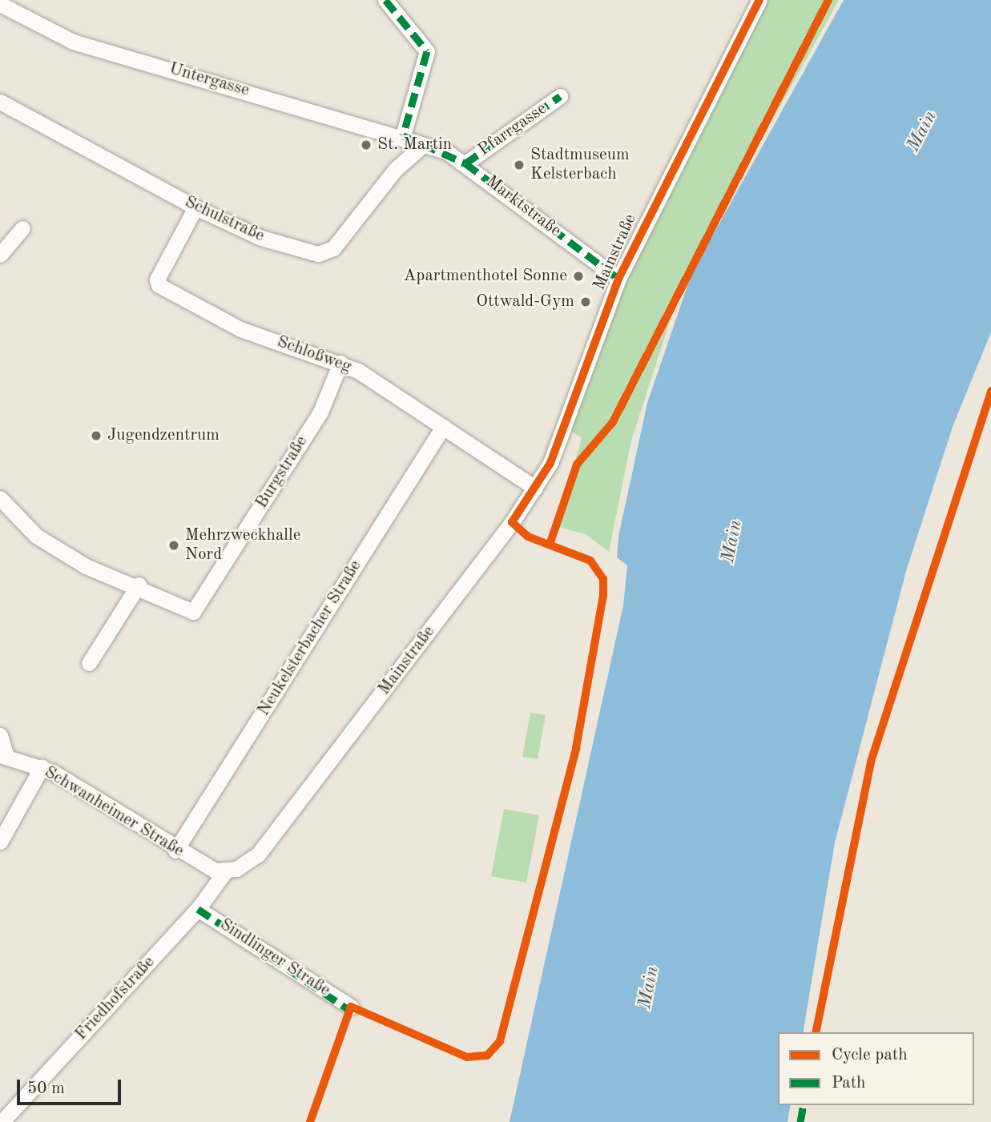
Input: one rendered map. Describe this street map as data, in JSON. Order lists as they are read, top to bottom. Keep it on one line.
{"streets":{"street":["Untergasse","Pfarrgasse","Marktstraße","Schulstraße","Mainstraße","Schloßweg","Burgstraße","Neukelsterbacher Straße","Schwanheimer Straße","Sindlinger Straße","Friedhofstraße"]},"crossings":[["Untergasse","Marktstraße"],["Untergasse","Schulstraße"],["Pfarrgasse","Marktstraße"],["Marktstraße","Schulstraße"],["Marktstraße","Mainstraße"],["Schulstraße","Schloßweg"],["Mainstraße","Schloßweg"],["Mainstraße","Schwanheimer Straße"],["Mainstraße","Friedhofstraße"],["Schloßweg","Burgstraße"],["Schloßweg","Neukelsterbacher Straße"],["Neukelsterbacher Straße","Schwanheimer Straße"],["Schwanheimer Straße","Friedhofstraße"],["Sindlinger Straße","Friedhofstraße"]],"water":["Main"],"places":["St. Martin","Stadtmuseum Kelsterbach","Apartmenthotel Sonne","Ottwald-Gym","Jugendzentrum","Mehrzweckhalle Nord"],"legend":["Cycle path","Path"],"scale_bar":"50 m"}
